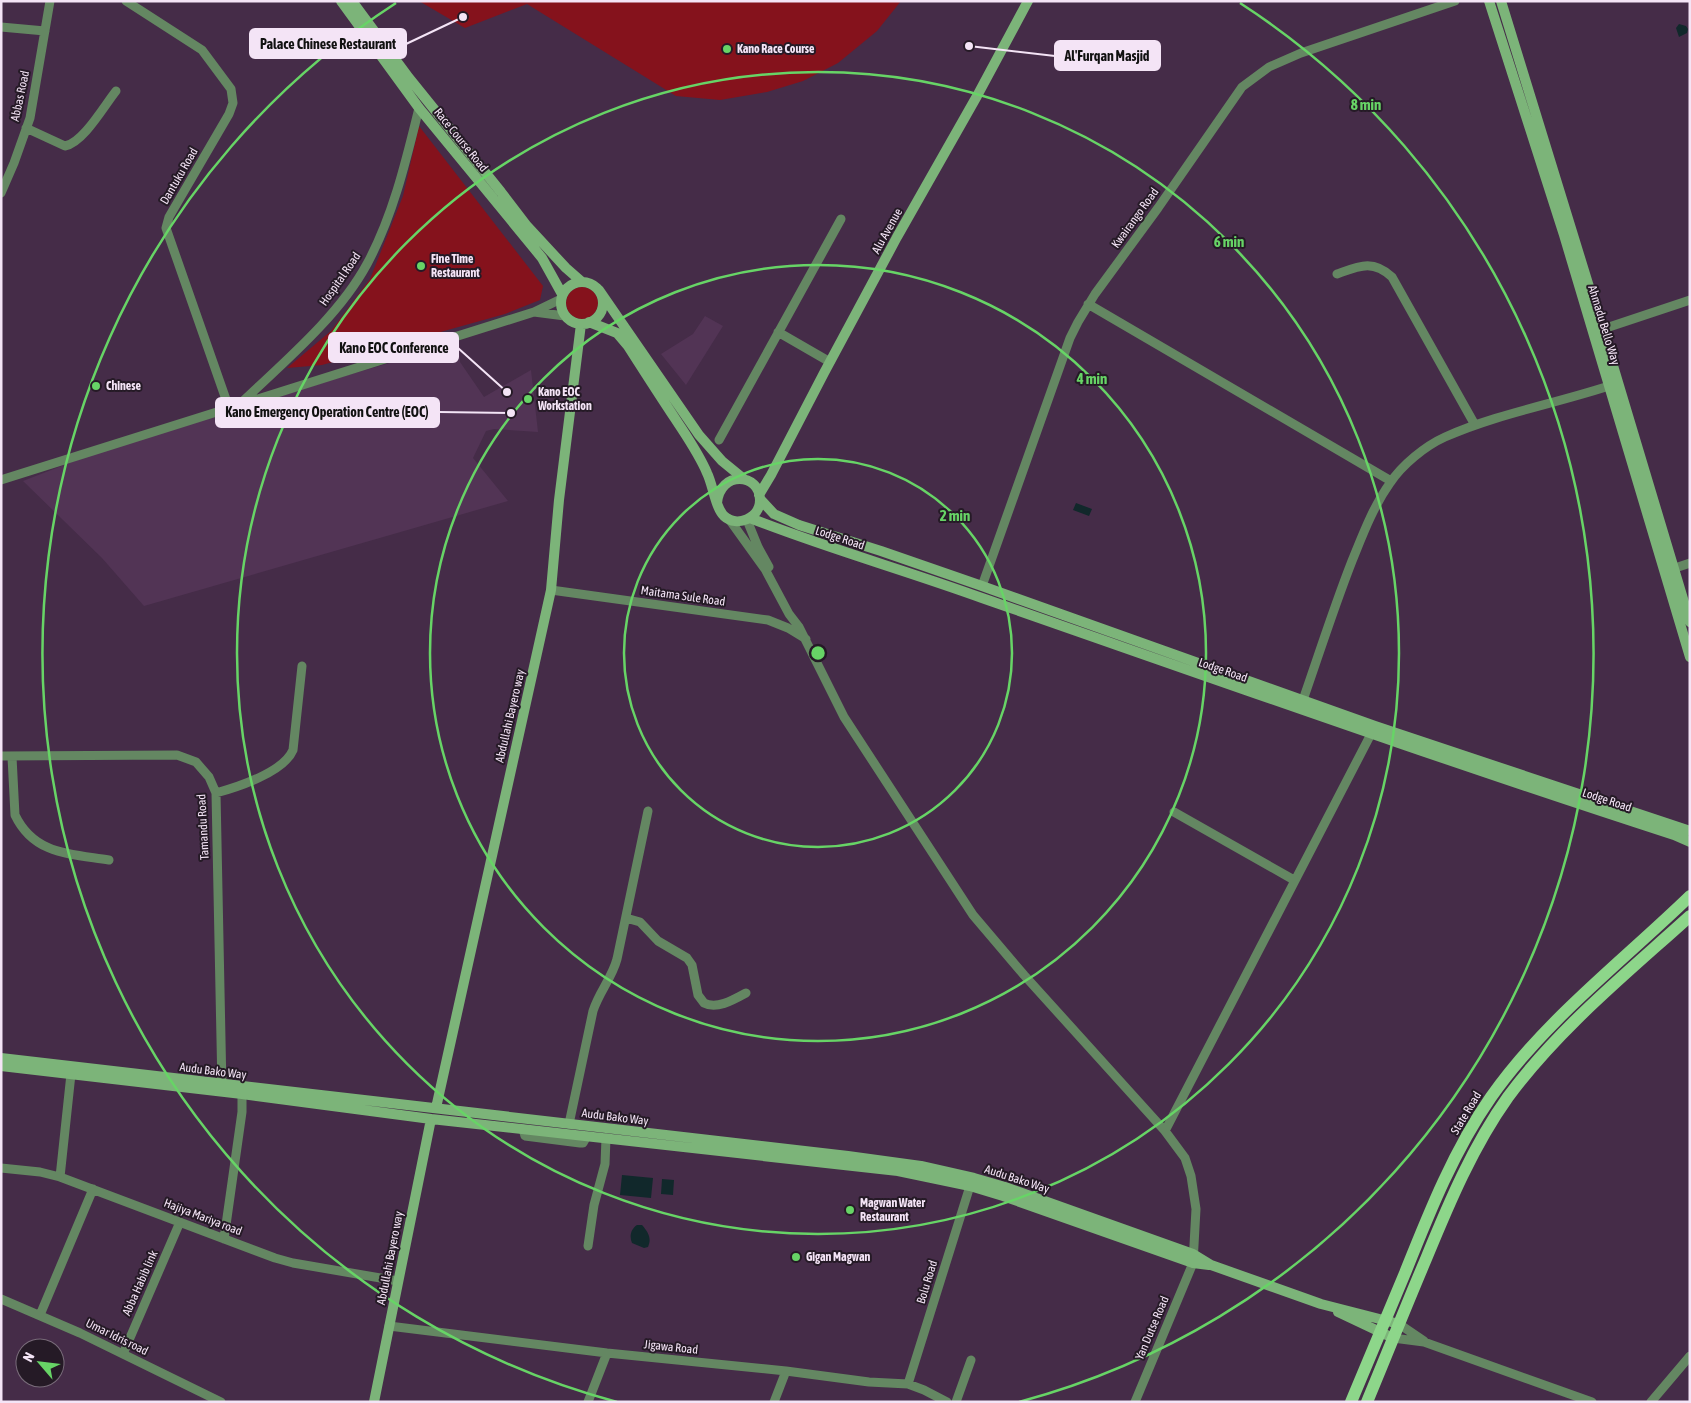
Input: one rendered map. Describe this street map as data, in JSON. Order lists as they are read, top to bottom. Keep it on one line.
{"streets":{"main road":["State Road"],"street":["Abbas Road","Race Course Road","Dantuku Road","Kwairango Road","Alu Avenue","Hospital Road","Ahmadu Bello Way","Lodge Road","Maitama Sule Road","Abdullahi Bayero way","Tamandu Road","Audu Bako Way","Hajiya Mariya road","Bolu Road","Abba Habib link","Yan Dutse Road","Umar Idris road","Jigawa Road"]},"crossings":[["Race Course Road","Hospital Road"],["Race Course Road","Abdullahi Bayero way"],["Dantuku Road","Hospital Road"],["Kwairango Road","Lodge Road"],["Alu Avenue","Lodge Road"],["Hospital Road","Abdullahi Bayero way"],["Maitama Sule Road","Abdullahi Bayero way"],["Maitama Sule Road","Yan Dutse Road"],["Abdullahi Bayero way","Audu Bako Way"],["Abdullahi Bayero way","Hajiya Mariya road"],["Abdullahi Bayero way","Jigawa Road"],["Tamandu Road","Audu Bako Way"],["Audu Bako Way","State Road"],["Audu Bako Way","Bolu Road"],["Audu Bako Way","Yan Dutse Road"],["Hajiya Mariya road","Abba Habib link"],["Bolu Road","Jigawa Road"],["Abba Habib link","Umar Idris road"]],"places":["Palace Chinese Restaurant","Al'Furqan Masjid","Kano Race Course","Fine Time Restaurant","Chinese","Kano EOC Conference","Kano EOC Workstation","Kano Emergency Operation Centre (EOC)","Magwan Water Restaurant","Gigan Magwan"],"north":"top left","rings":["8 min","6 min","4 min","2 min"]}
